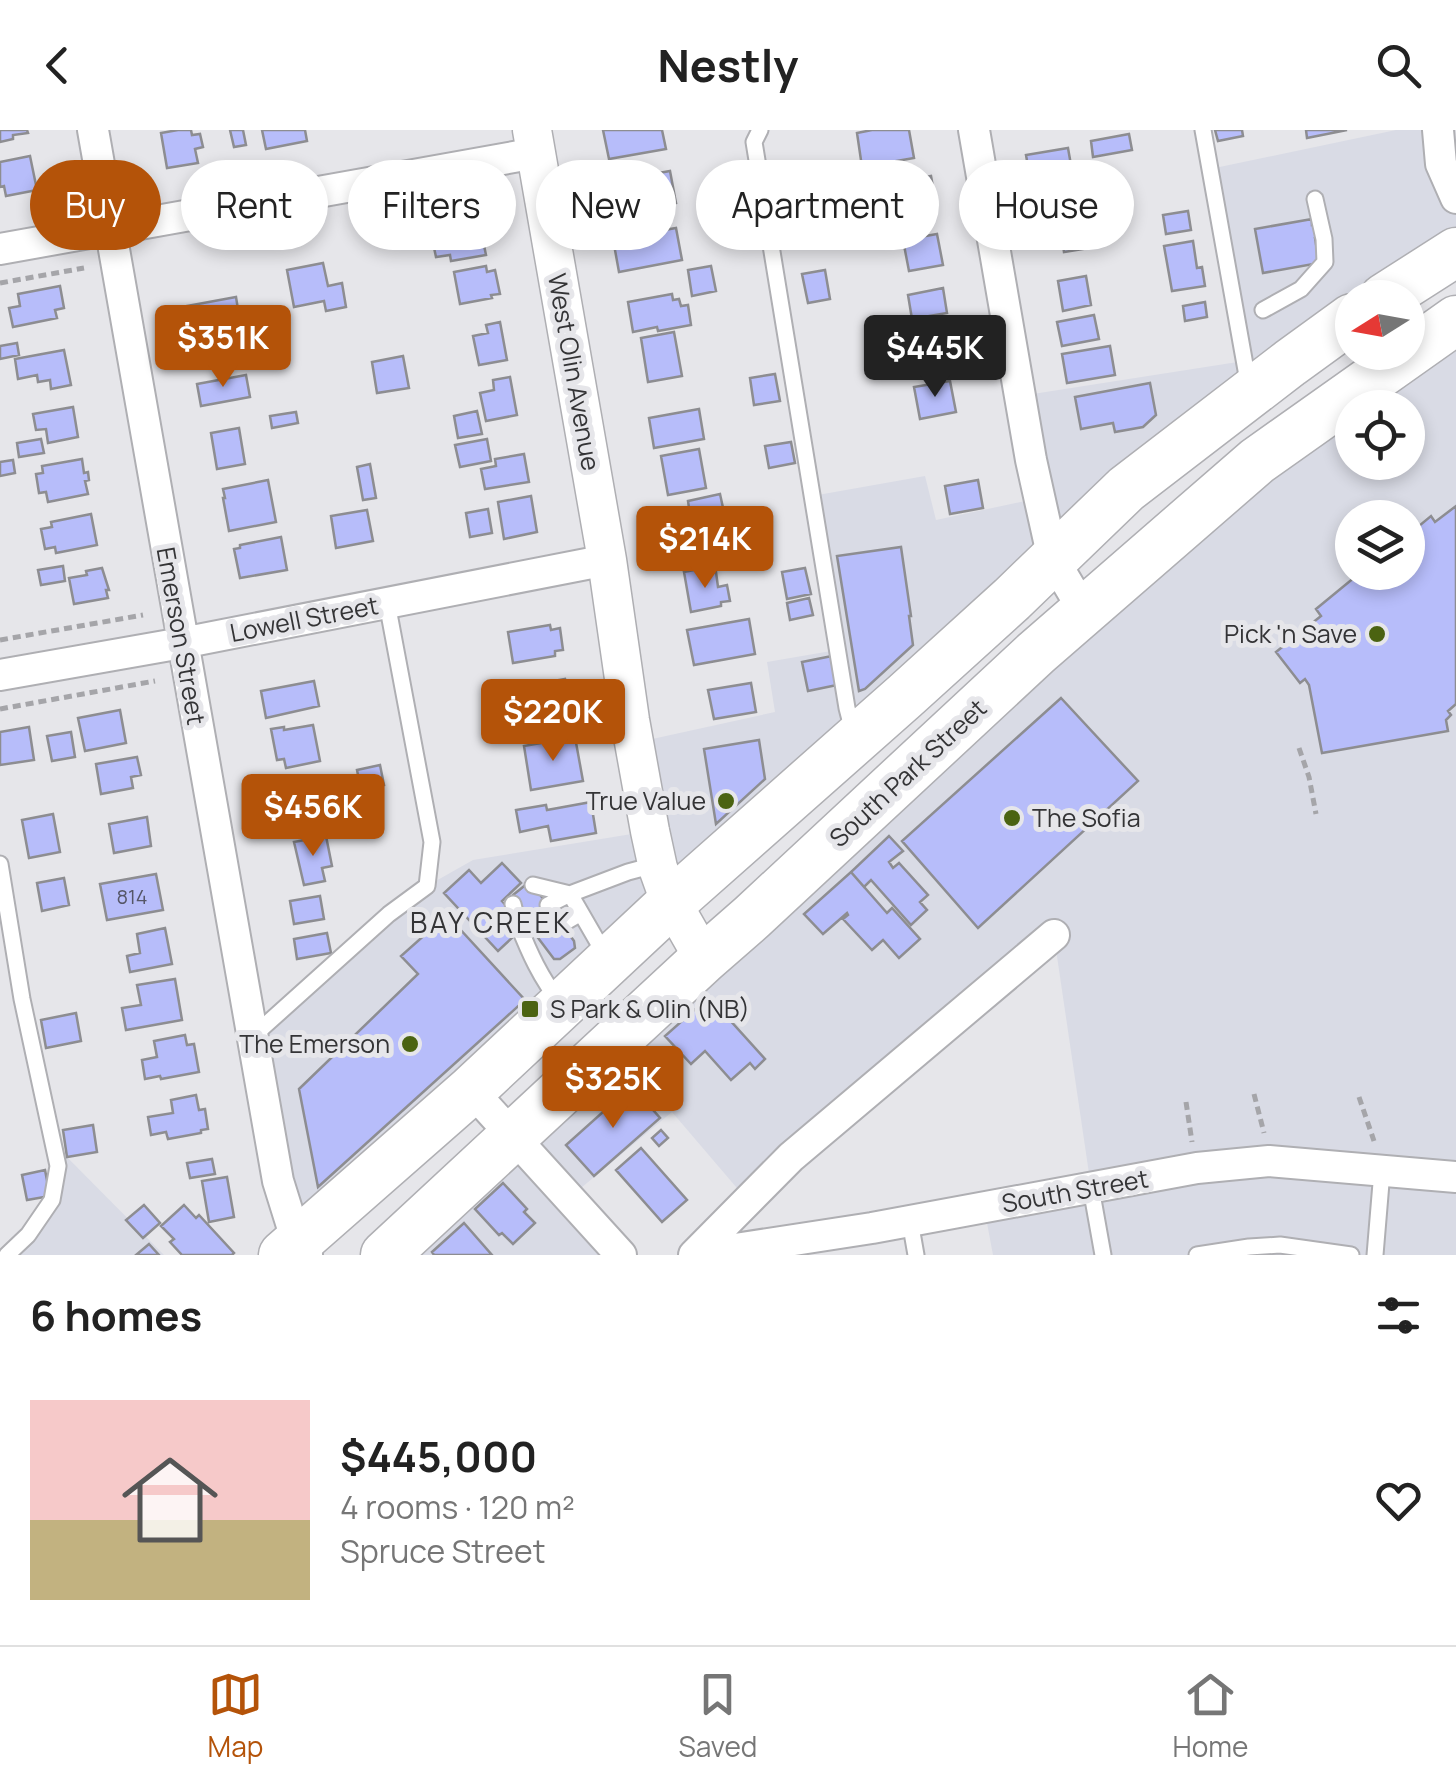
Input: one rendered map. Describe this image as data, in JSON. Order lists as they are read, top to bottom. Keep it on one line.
{"streets":{"main road":["South Park Street"],"street":["West Olin Avenue","Lowell Street","Emerson Street","South Street"]},"crossings":[["West Olin Avenue","Lowell Street"],["West Olin Avenue","South Park Street"],["Lowell Street","Emerson Street"]],"districts":["BAY CREEK"],"places":{"other":["Pick 'n Save","True Value","The Sofia","The Emerson"],"transit":["S Park & Olin (NB)"]},"house_numbers":["814"],"north":"left","page":{"header":"Nestly","chip":["Buy","Rent","Filters","New","Apartment","House"],"price":["$351K","$445K","$214K","$220K","$456K","$325K"],"heading":"6 homes","list":[{"name":"$445,000","note":"4 rooms · 120 m² · Spruce Street"}],"tabs":["Map","Saved","Home"]}}
